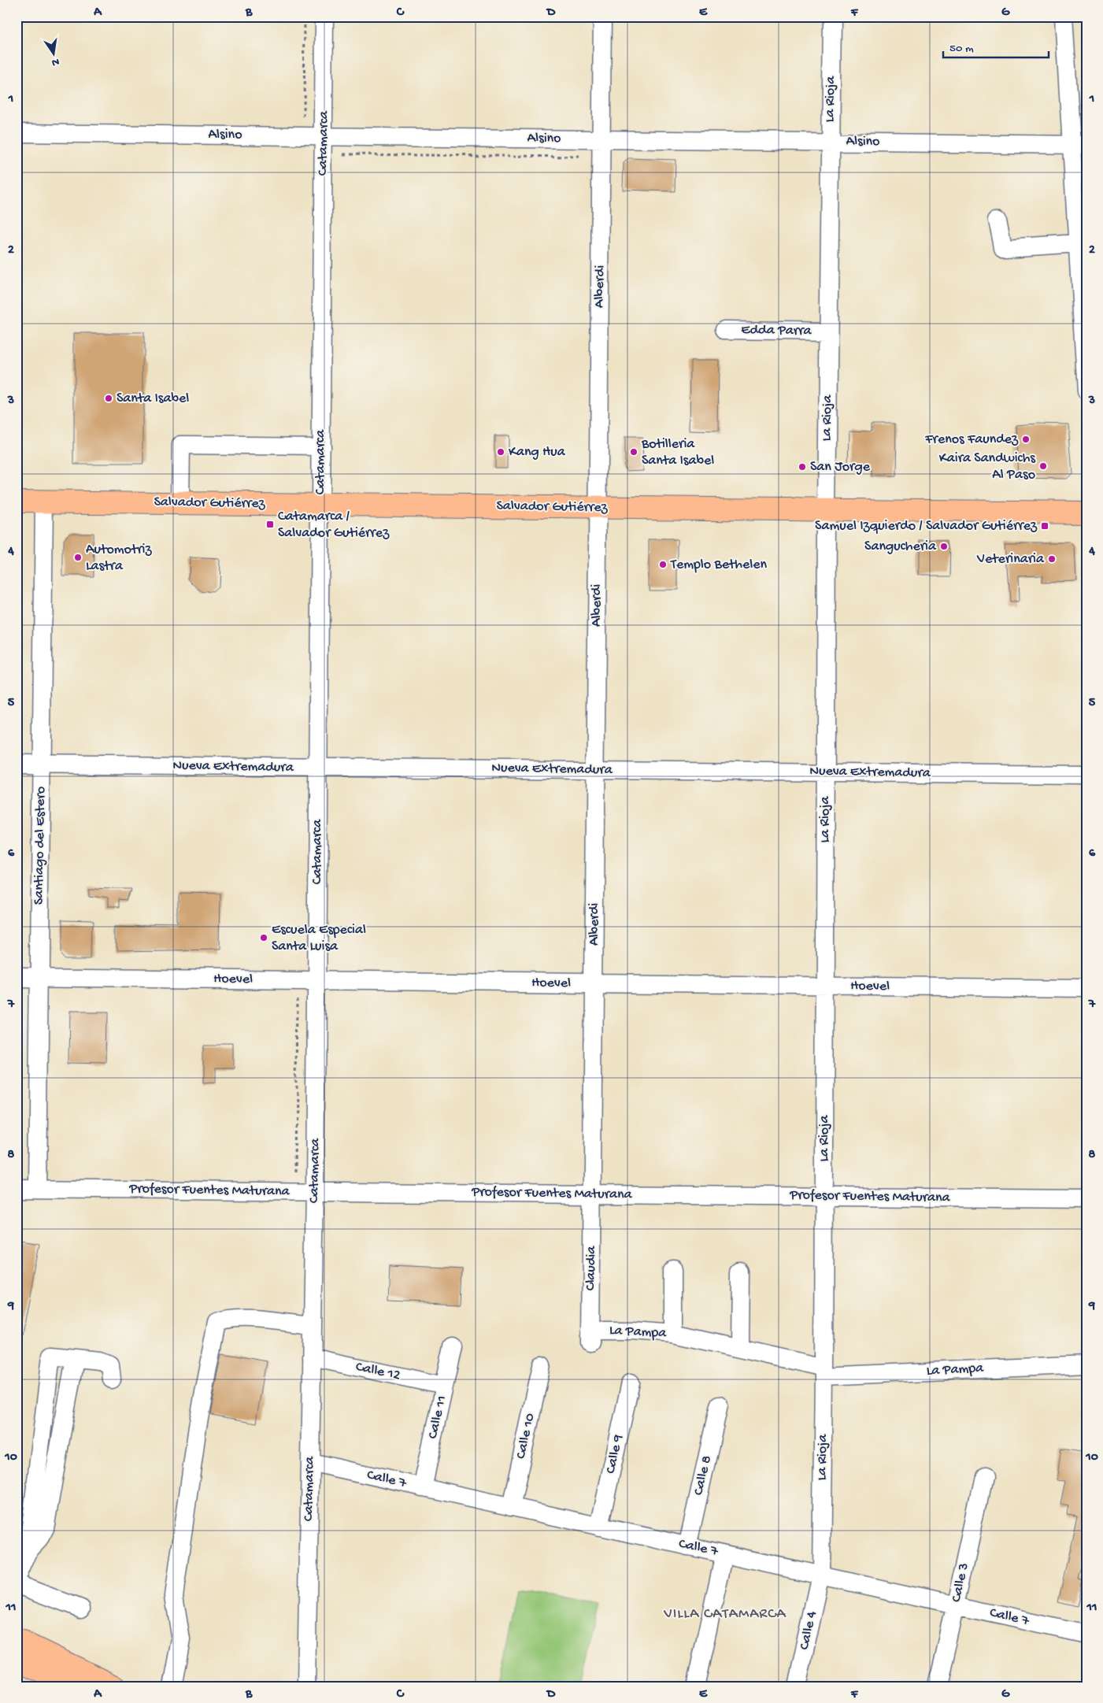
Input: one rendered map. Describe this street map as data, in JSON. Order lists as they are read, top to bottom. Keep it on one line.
{"streets":{"main road":["Salvador Gutiérrez"],"street":["La Rioja","Alsino","Catamarca","Alberdi","Edda Parra","Nueva Extremadura","Santiago del Estero","Hoevel","Profesor Fuentes Maturana","Claudia","La Pampa","Calle 12","Calle 11","Calle 10","Calle 9","Calle 8","Calle 7","Calle 3","Calle 4"]},"crossings":[["La Rioja","Alsino"],["La Rioja","Edda Parra"],["La Rioja","Salvador Gutiérrez"],["La Rioja","Nueva Extremadura"],["La Rioja","Hoevel"],["La Rioja","Profesor Fuentes Maturana"],["La Rioja","La Pampa"],["La Rioja","Calle 7"],["La Rioja","Calle 4"],["Alsino","Catamarca"],["Alsino","Alberdi"],["Catamarca","Salvador Gutiérrez"],["Catamarca","Nueva Extremadura"],["Catamarca","Hoevel"],["Catamarca","Profesor Fuentes Maturana"],["Catamarca","Calle 12"],["Catamarca","Calle 7"],["Alberdi","Salvador Gutiérrez"],["Alberdi","Nueva Extremadura"],["Alberdi","Hoevel"],["Alberdi","Profesor Fuentes Maturana"],["Alberdi","Claudia"],["Salvador Gutiérrez","Santiago del Estero"],["Nueva Extremadura","Santiago del Estero"],["Santiago del Estero","Hoevel"],["Santiago del Estero","Profesor Fuentes Maturana"],["Profesor Fuentes Maturana","Claudia"],["Claudia","La Pampa"],["Calle 12","Calle 11"],["Calle 11","Calle 7"],["Calle 10","Calle 7"],["Calle 9","Calle 7"],["Calle 8","Calle 7"],["Calle 7","Calle 3"],["Calle 7","Calle 4"]],"districts":["VILLA CATAMARCA"],"places":{"other":["Santa Isabel","Frenos Faundez","Kang Hua","Botilleria Santa Isabel","Kaira Sandwichs Al Paso","San Jorge","Sangucheria","Automotriz Lastra","Veterinaria","Templo Bethelen","Escuela Especial Santa Luisa"],"transit":["Catamarca / Salvador Gutiérrez","Samuel Izquierdo / Salvador Gutiérrez"]},"scale_bar":"50 m","north":"bottom","grid":{"columns":["A","B","C","D","E","F","G"],"rows":["1","2","3","4","5","6","7","8","9","10","11"]}}
